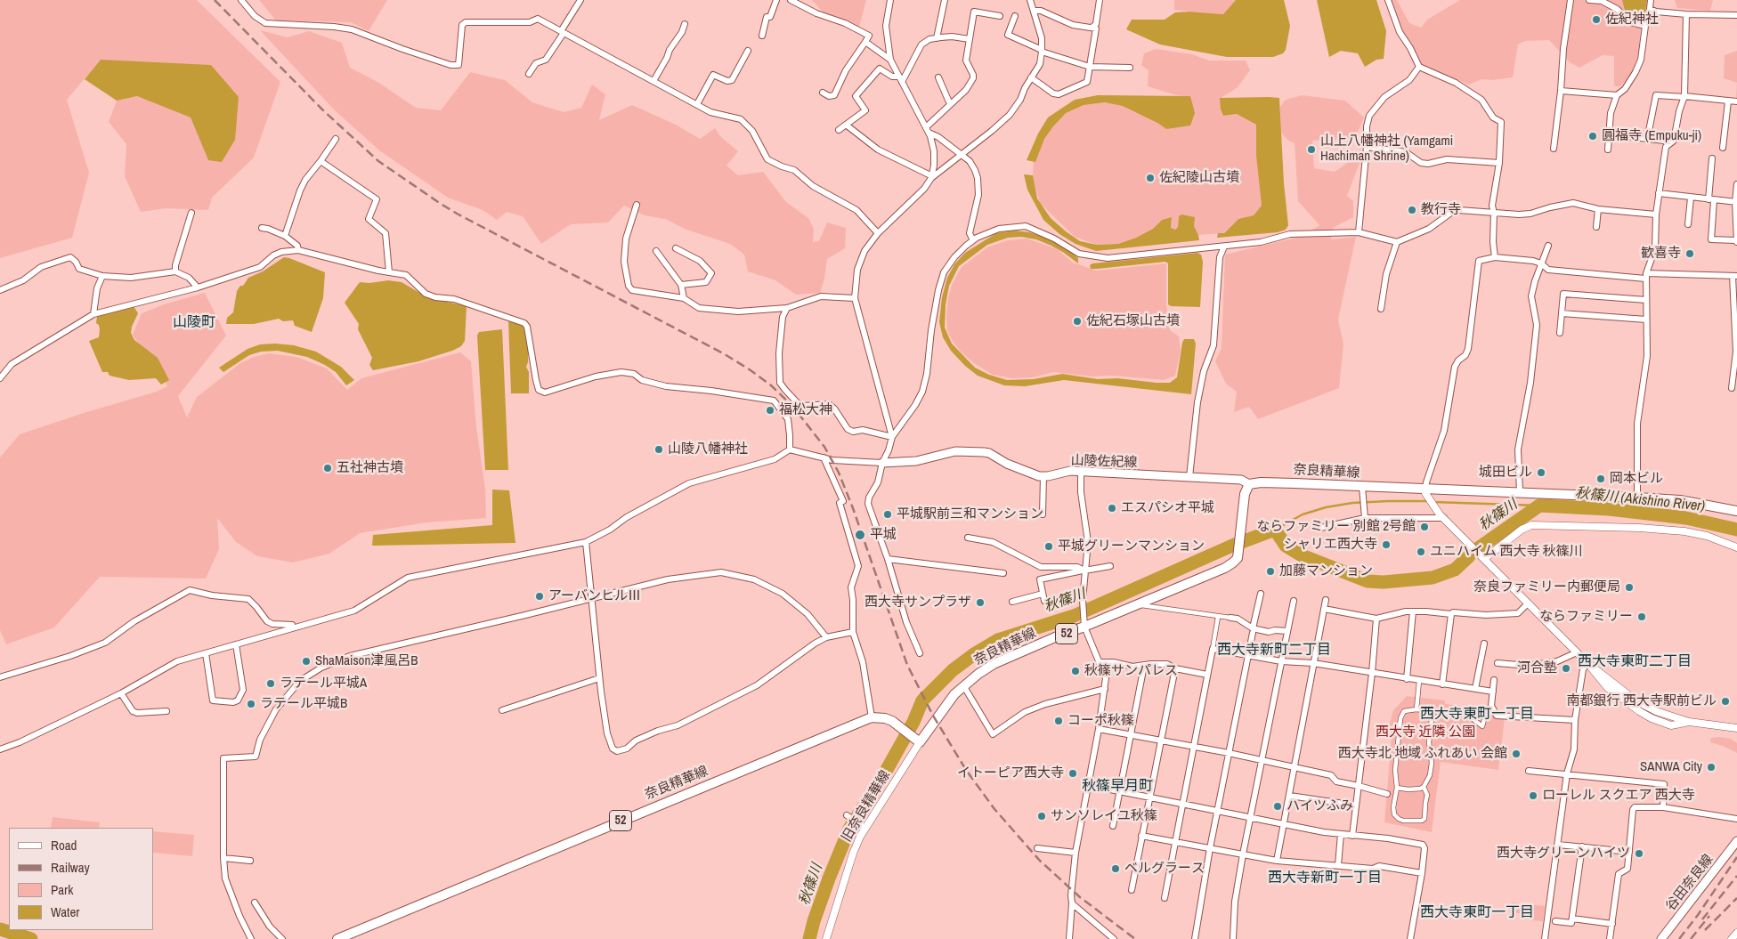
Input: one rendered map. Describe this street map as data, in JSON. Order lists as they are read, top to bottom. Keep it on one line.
{"streets":{"main road":["山陵佐紀線","奈良精華線","52","谷田奈良線"],"street":["旧奈良精華線"]},"crossings":[["山陵佐紀線","奈良精華線"],["奈良精華線","旧奈良精華線"]],"districts":["山陵町","西大寺新町二丁目","西大寺東町二丁目","西大寺東町一丁目","秋篠早月町","西大寺新町一丁目","西大寺東町一丁目"],"water":["秋篠川 (Akishino River)","秋篠川"],"parks":["西大寺 近隣 公園"],"places":["佐紀神社","圓福寺 (Empuku-ji)","山上八幡神社 (Yamgami Hachiman Shrine)","佐紀陵山古墳","教行寺","歓喜寺","佐紀石塚山古墳","福松大神","山陵八幡神社","五社神古墳","城田ビル","岡本ビル","エスパシオ平城","平城駅前三和マンション","ならファミリー 別館 2号館","平城","シャリエ西大寺","平城グリーンマンション","ユニハイム 西大寺 秋篠川","加藤マンション","奈良ファミリー内郵便局","アーバンヒルⅢ","西大寺サンプラザ","ならファミリー","ShaMaison津風呂B","河合塾","秋篠サンパレス","ラテール平城A","南都銀行 西大寺駅前ビル","ラテール平城B","コーポ秋篠","西大寺北 地域 ふれあい 会館","SANWA City","イトーピア西大寺","ローレル スクエア 西大寺","ハイツふみ","サンソレイユ秋篠","西大寺グリーンハイツ","ベルグラース"],"legend":["Road","Railway","Park","Water"]}
